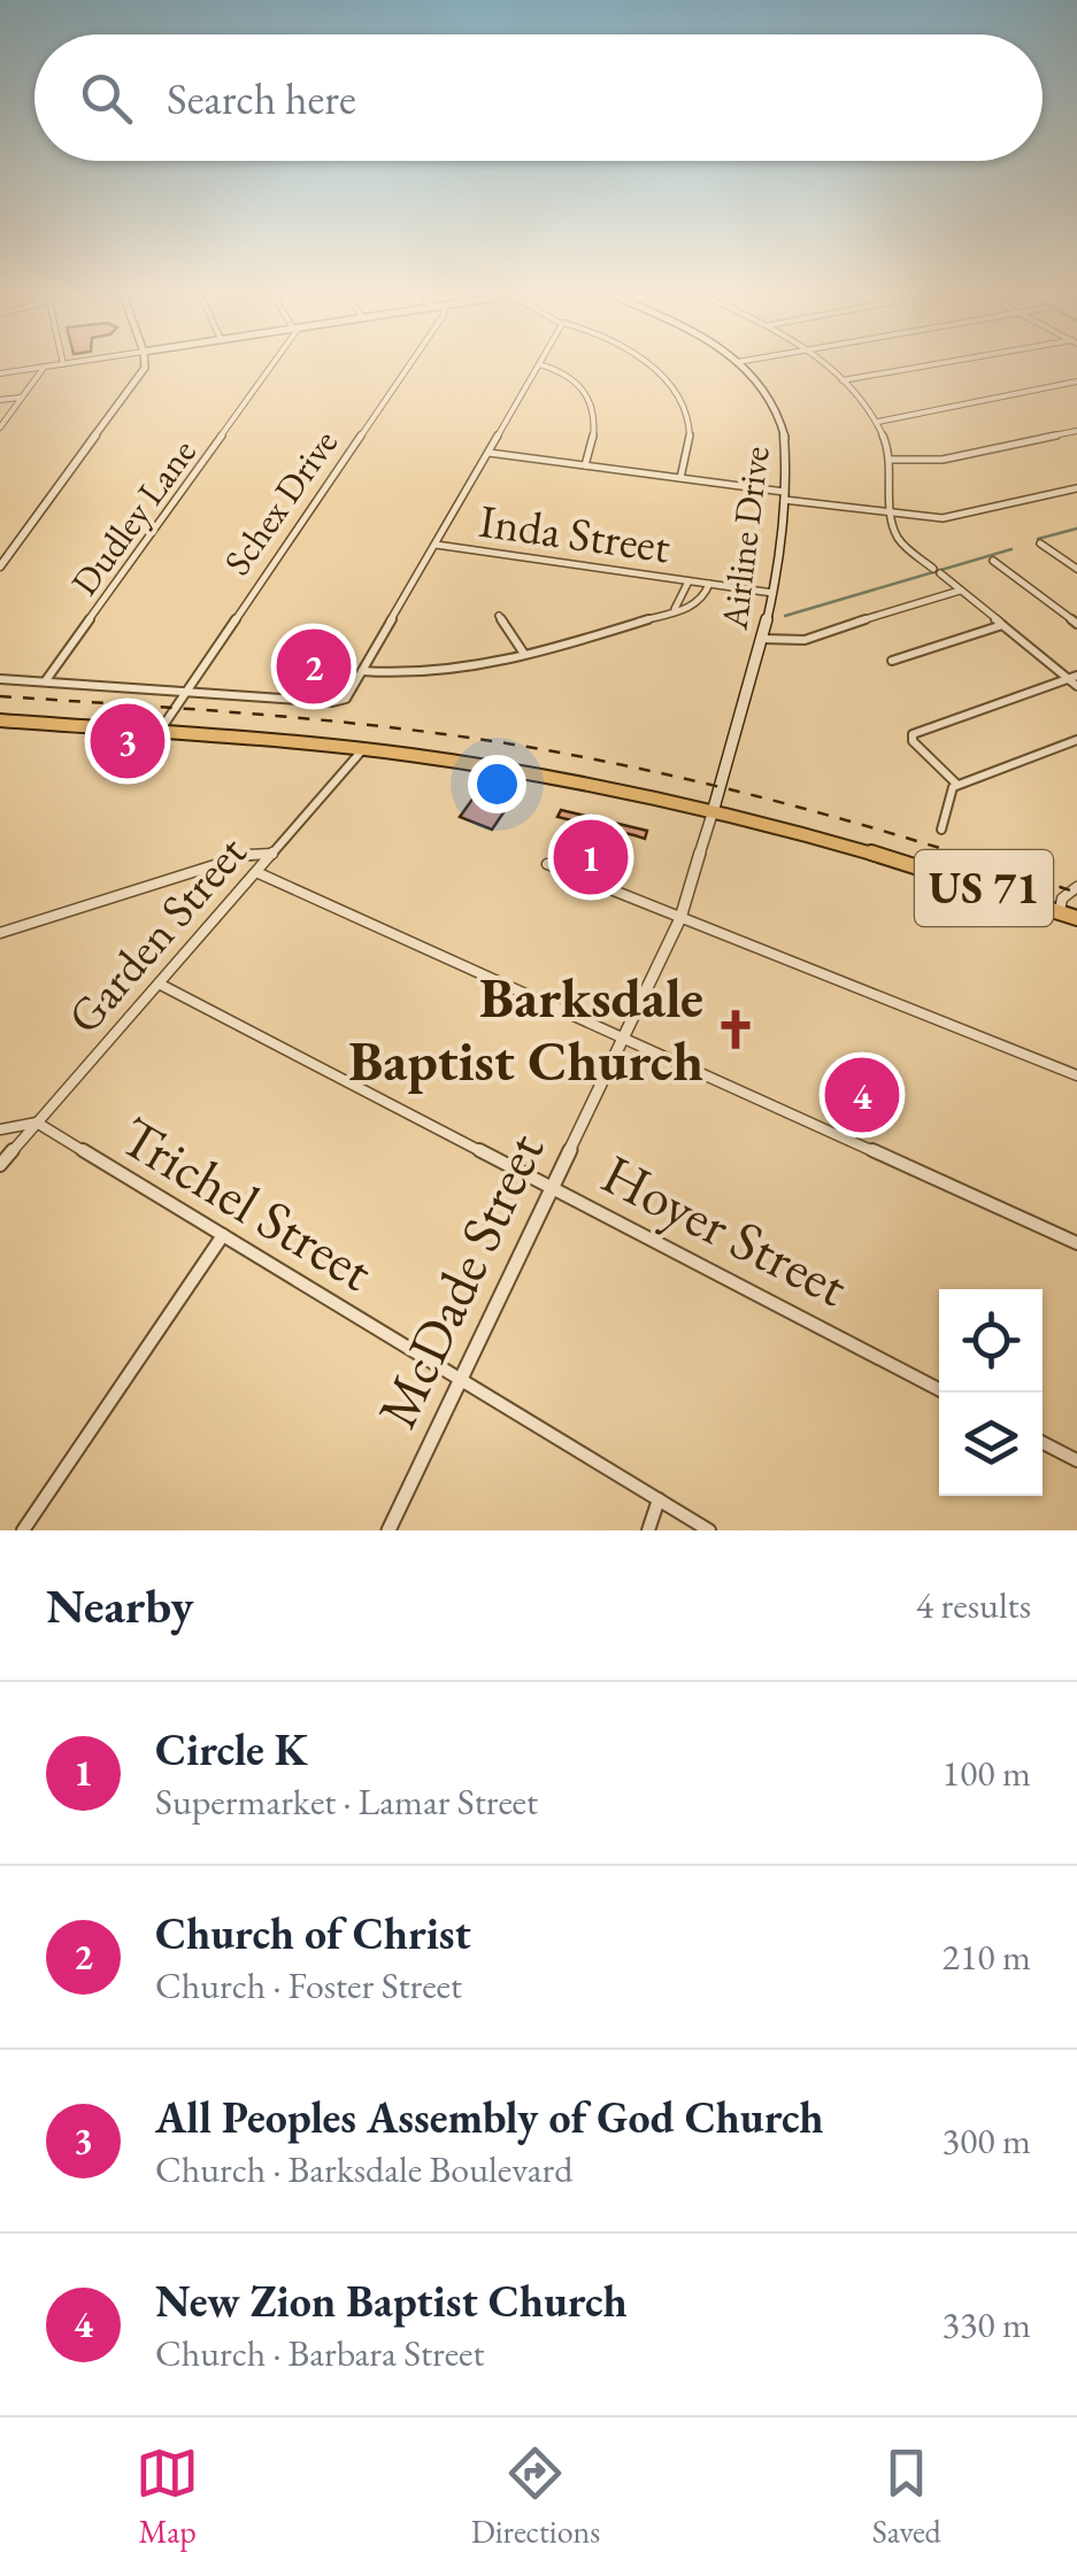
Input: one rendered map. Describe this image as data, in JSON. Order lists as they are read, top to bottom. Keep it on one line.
{"streets":{"main road":["Airline Drive","US 71"],"street":["Schex Drive","Dudley Lane","Inda Street","Garden Street","Trichel Street","Hoyer Street","McDade Street"]},"crossings":[["Schex Drive","US 71"],["Inda Street","Airline Drive"],["Airline Drive","US 71"],["Airline Drive","McDade Street"],["US 71","Garden Street"],["US 71","McDade Street"],["Garden Street","Trichel Street"],["Garden Street","Hoyer Street"],["Trichel Street","McDade Street"],["Hoyer Street","McDade Street"]],"places":{"church":["Barksdale Baptist Church"]},"page":{"search":"Search here","pins":["2","3","1","4"],"heading":["Nearby","4 results"],"list":[{"mark":"1","name":"Circle K","note":"Supermarket · Lamar Street","value":"100 m"},{"mark":"2","name":"Church of Christ","note":"Church · Foster Street","value":"210 m"},{"mark":"3","name":"All Peoples Assembly of God Church","note":"Church · Barksdale Boulevard","value":"300 m"},{"mark":"4","name":"New Zion Baptist Church","note":"Church · Barbara Street","value":"330 m"}],"nav":["Map","Directions","Saved"]}}
